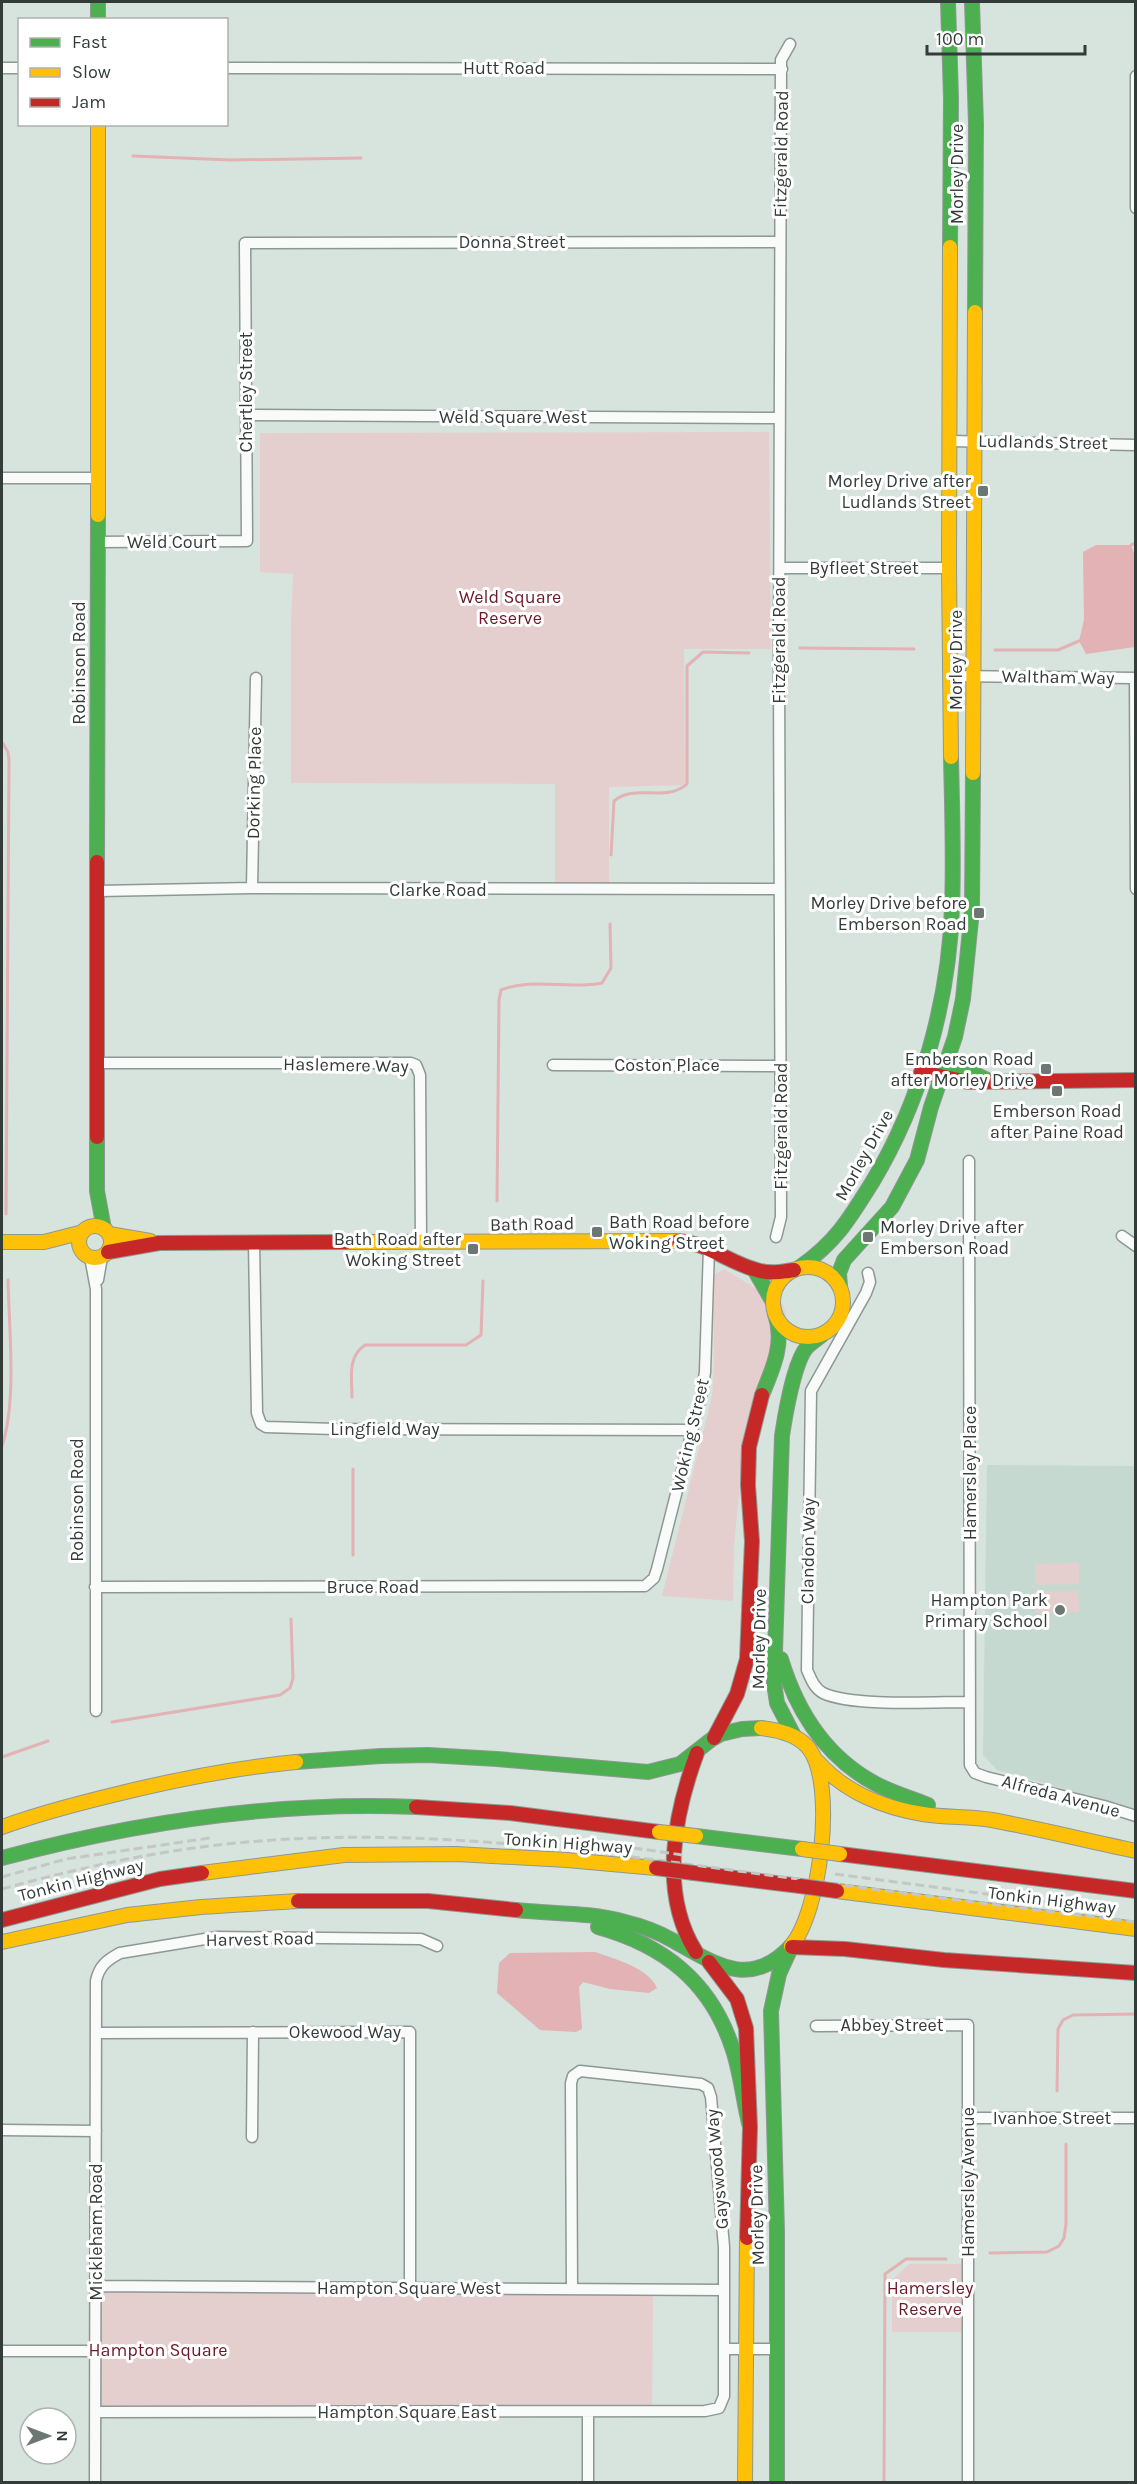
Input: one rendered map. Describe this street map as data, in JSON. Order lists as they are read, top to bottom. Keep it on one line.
{"streets":{"main road":["Morley Drive","Robinson Road","Bath Road","Tonkin Highway"],"street":["Hutt Road","Fitzgerald Road","Donna Street","Chertley Street","Weld Square West","Ludlands Street","Weld Court","Byfleet Street","Waltham Way","Dorking Place","Clarke Road","Haslemere Way","Coston Place","Lingfield Way","Woking Street","Hamersley Place","Clandon Way","Bruce Road","Alfreda Avenue","Harvest Road","Abbey Street","Okewood Way","Ivanhoe Street","Gayswood Way","Hamersley Avenue","Mickleham Road","Hampton Square West","Hampton Square East"]},"crossings":[["Hutt Road","Fitzgerald Road"],["Fitzgerald Road","Donna Street"],["Fitzgerald Road","Weld Square West"],["Fitzgerald Road","Byfleet Street"],["Fitzgerald Road","Clarke Road"],["Fitzgerald Road","Coston Place"],["Morley Drive","Ludlands Street"],["Morley Drive","Byfleet Street"],["Morley Drive","Waltham Way"],["Morley Drive","Bath Road"],["Donna Street","Chertley Street"],["Chertley Street","Weld Square West"],["Chertley Street","Weld Court"],["Weld Court","Robinson Road"],["Robinson Road","Clarke Road"],["Robinson Road","Haslemere Way"],["Robinson Road","Bath Road"],["Robinson Road","Bruce Road"],["Dorking Place","Clarke Road"],["Haslemere Way","Bath Road"],["Bath Road","Lingfield Way"],["Bath Road","Woking Street"],["Lingfield Way","Woking Street"],["Woking Street","Bruce Road"],["Hamersley Place","Clandon Way"],["Hamersley Place","Alfreda Avenue"],["Harvest Road","Mickleham Road"],["Abbey Street","Hamersley Avenue"],["Okewood Way","Mickleham Road"],["Okewood Way","Hampton Square West"],["Ivanhoe Street","Hamersley Avenue"],["Gayswood Way","Hampton Square West"],["Gayswood Way","Hampton Square East"],["Mickleham Road","Hampton Square West"],["Mickleham Road","Hampton Square East"]],"parks":["Weld Square Reserve","Hamersley Reserve","Hampton Square"],"places":{"transit":["Morley Drive after Ludlands Street","Morley Drive before Emberson Road","Emberson Road after Morley Drive","Emberson Road after Paine Road","Bath Road before Woking Street","Morley Drive after Emberson Road","Bath Road after Woking Street"],"other":["Hampton Park Primary School"]},"legend":["Fast","Slow","Jam"],"scale_bar":"100 m","north":"right"}
